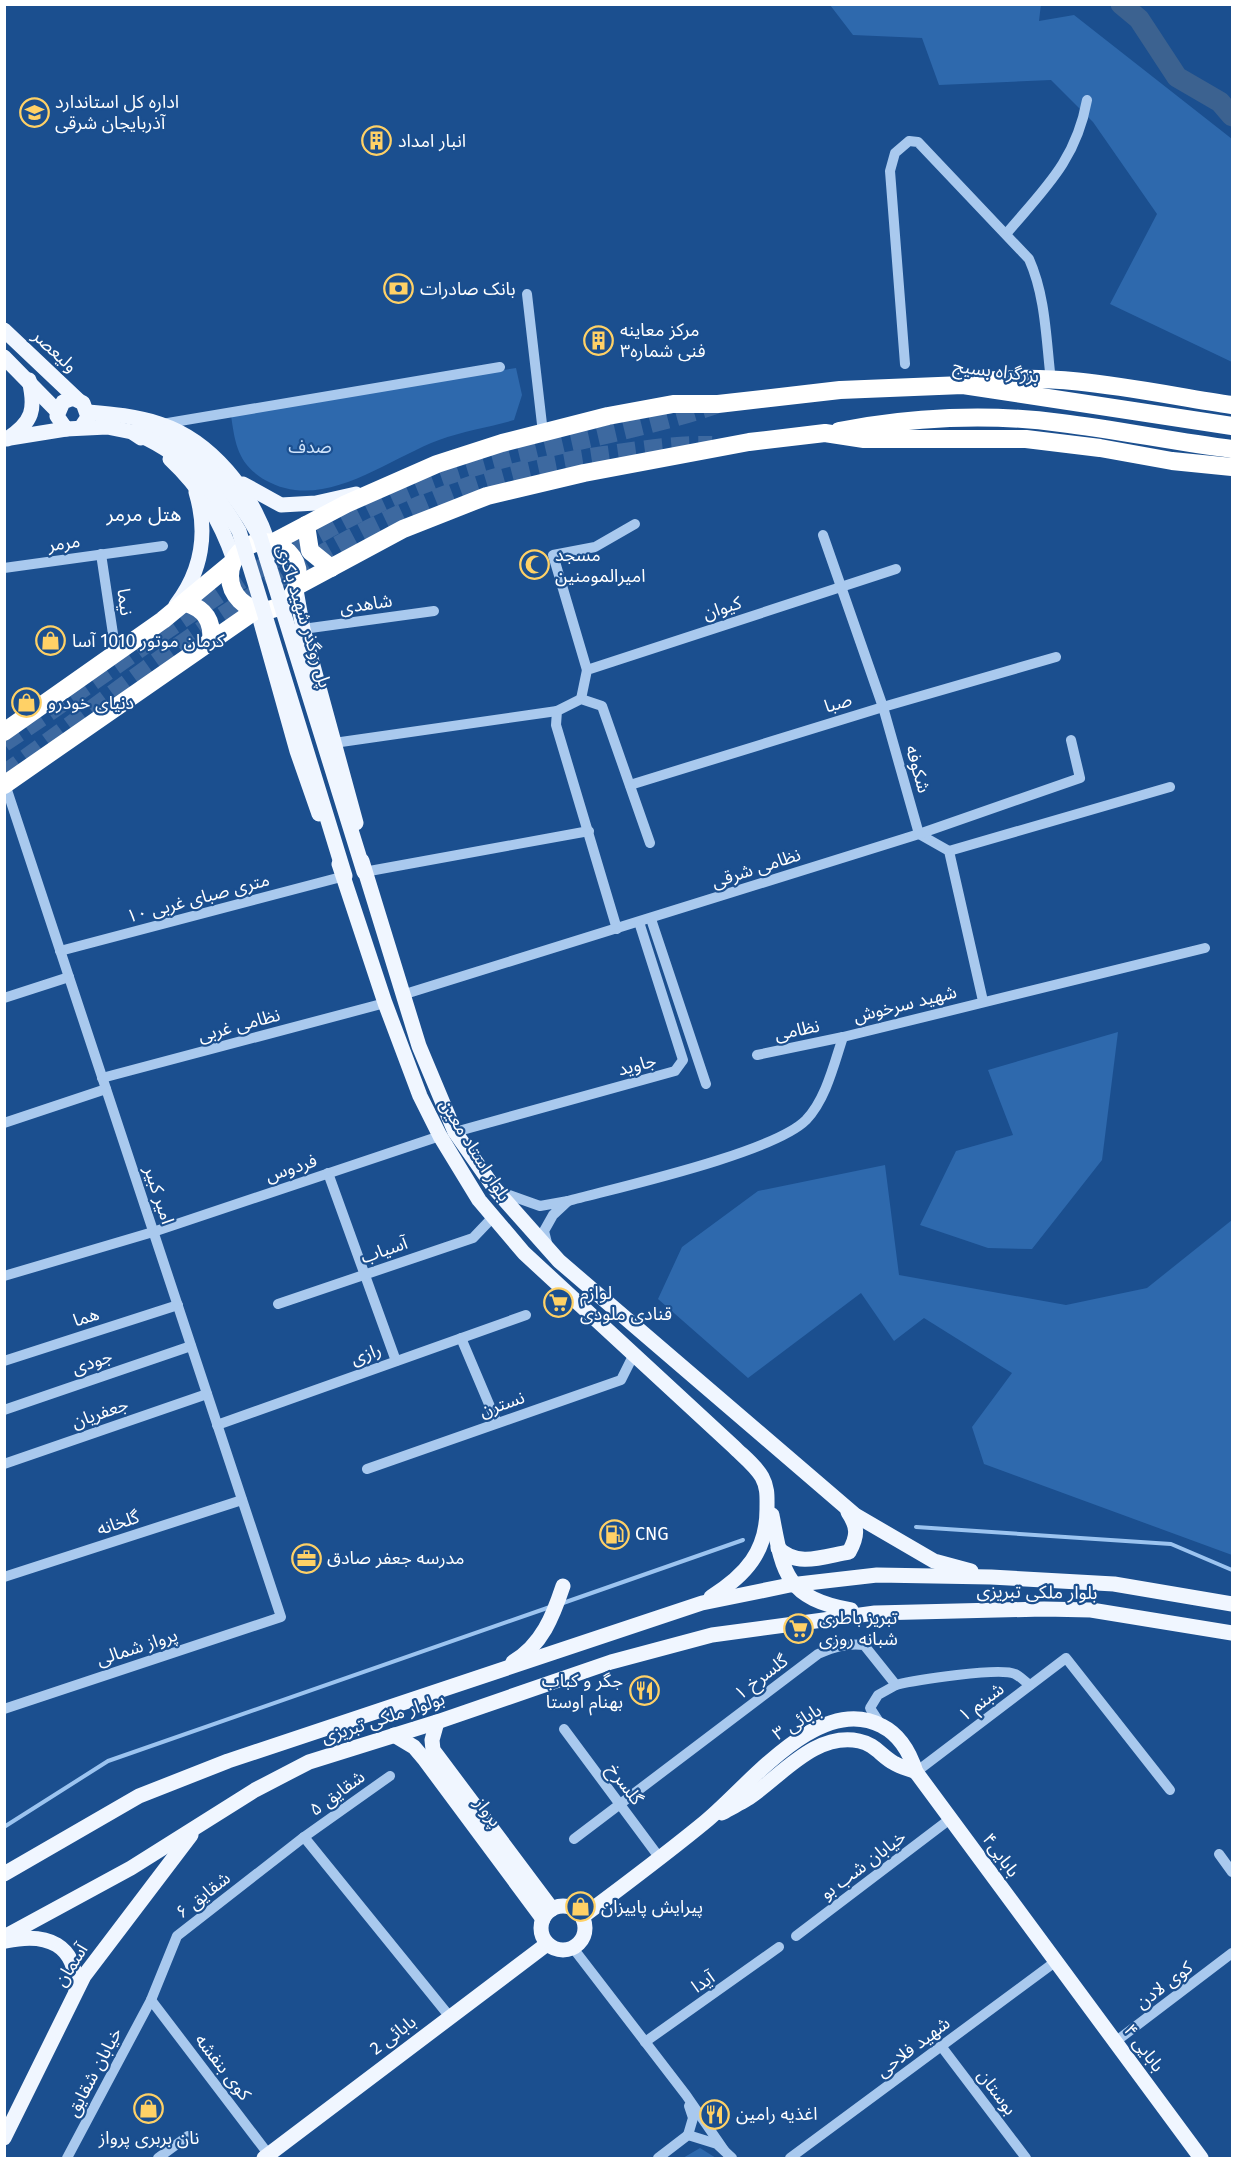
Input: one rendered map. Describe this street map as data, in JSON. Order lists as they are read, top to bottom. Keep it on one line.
{"streets":{"highway":["بزرگراه بسیج"],"main road":["ولیعصر","پل روگذر شهید باکری","بلوار استاد معین","بلوار ملکى تبریزى","بولوار ملکی تبریزی","بابائی ۳","پرواز","بابایی۴","آسمان","بابائی 2","بابایی ۴"],"street":["مرمر","نیما","شاهدی","کیوان","صبا","شکوفه","نظامی شرقی","۱۰ متری صبای غربی","شهید سرخوش","نظامی غربی","نظامی","جاوید","فردوس","امیر کبیر","آسیاب","هما","رازی","جودی","نسترن","جعفریان","گلخانه","پرواز شمالی","گلسرخ ۱","شبنم ۱","گلسرخ","شقایق ۵","خیابان شب بو","شقایق ۶","آیدا","کوی لادن","شهید فلاحی","کوی بنفشه","خیابان شقایق","بوستان"]},"crossings":[["مرمر","نیما"],["کیوان","شکوفه"],["پل روگذر شهید باکری","۱۰ متری صبای غربی"],["پل روگذر شهید باکری","بلوار استاد معین"],["صبا","شکوفه"],["شکوفه","نظامی شرقی"],["نظامی شرقی","جاوید"],["نظامی شرقی","بلوار استاد معین"],["۱۰ متری صبای غربی","بلوار استاد معین"],["۱۰ متری صبای غربی","امیر کبیر"],["شهید سرخوش","نظامی"],["شهید سرخوش","بلوار استاد معین"],["نظامی غربی","بلوار استاد معین"],["نظامی غربی","امیر کبیر"],["جاوید","بلوار استاد معین"],["بلوار استاد معین","فردوس"],["بلوار استاد معین","آسیاب"],["بلوار استاد معین","نسترن"],["بلوار استاد معین","بلوار ملکى تبریزى"],["فردوس","امیر کبیر"],["امیر کبیر","هما"],["امیر کبیر","رازی"],["امیر کبیر","جودی"],["امیر کبیر","جعفریان"],["امیر کبیر","گلخانه"],["امیر کبیر","پرواز شمالی"],["بلوار ملکى تبریزى","بولوار ملکی تبریزی"],["گلسرخ ۱","گلسرخ"],["شبنم ۱","بابائی ۳"],["شبنم ۱","بابایی۴"],["بولوار ملکی تبریزی","پرواز"],["بولوار ملکی تبریزی","آسمان"],["بابائی ۳","گلسرخ"],["بابائی ۳","پرواز"],["بابائی ۳","بابایی۴"],["بابائی ۳","بابائی 2"],["شقایق ۵","شقایق ۶"],["پرواز","بابائی 2"],["بابایی۴","خیابان شب بو"],["بابایی۴","شهید فلاحی"],["بابایی۴","بابایی ۴"],["شقایق ۶","کوی بنفشه"],["شقایق ۶","خیابان شقایق"],["کوی لادن","بابایی ۴"],["بابائی 2","کوی بنفشه"],["شهید فلاحی","بابایی ۴"],["شهید فلاحی","بوستان"],["کوی بنفشه","خیابان شقایق"]],"districts":["هتل مرمر"],"parks":["صدف"],"places":{"school or university":["اداره کل استاندارد آذربایجان شرقی"],"building":["انبار امداد","مرکز معاینه فنی شماره۳"],"bank":["بانک صادرات"],"mosque":["مسجد امیرالمومنین"],"shop":["کرمان موتور 1010 آسا","دنیای خودرو","پیرایش پاییزان","نان بربری پرواز"],"supermarket":["لوازم قنادی ملودی","تبریز باطری شبانه روزی"],"fuel station":["CNG"],"office":["مدرسه جعفر صادق"],"restaurant":["جگر و کباب بهنام اوستا","اغذیه رامین"]}}
